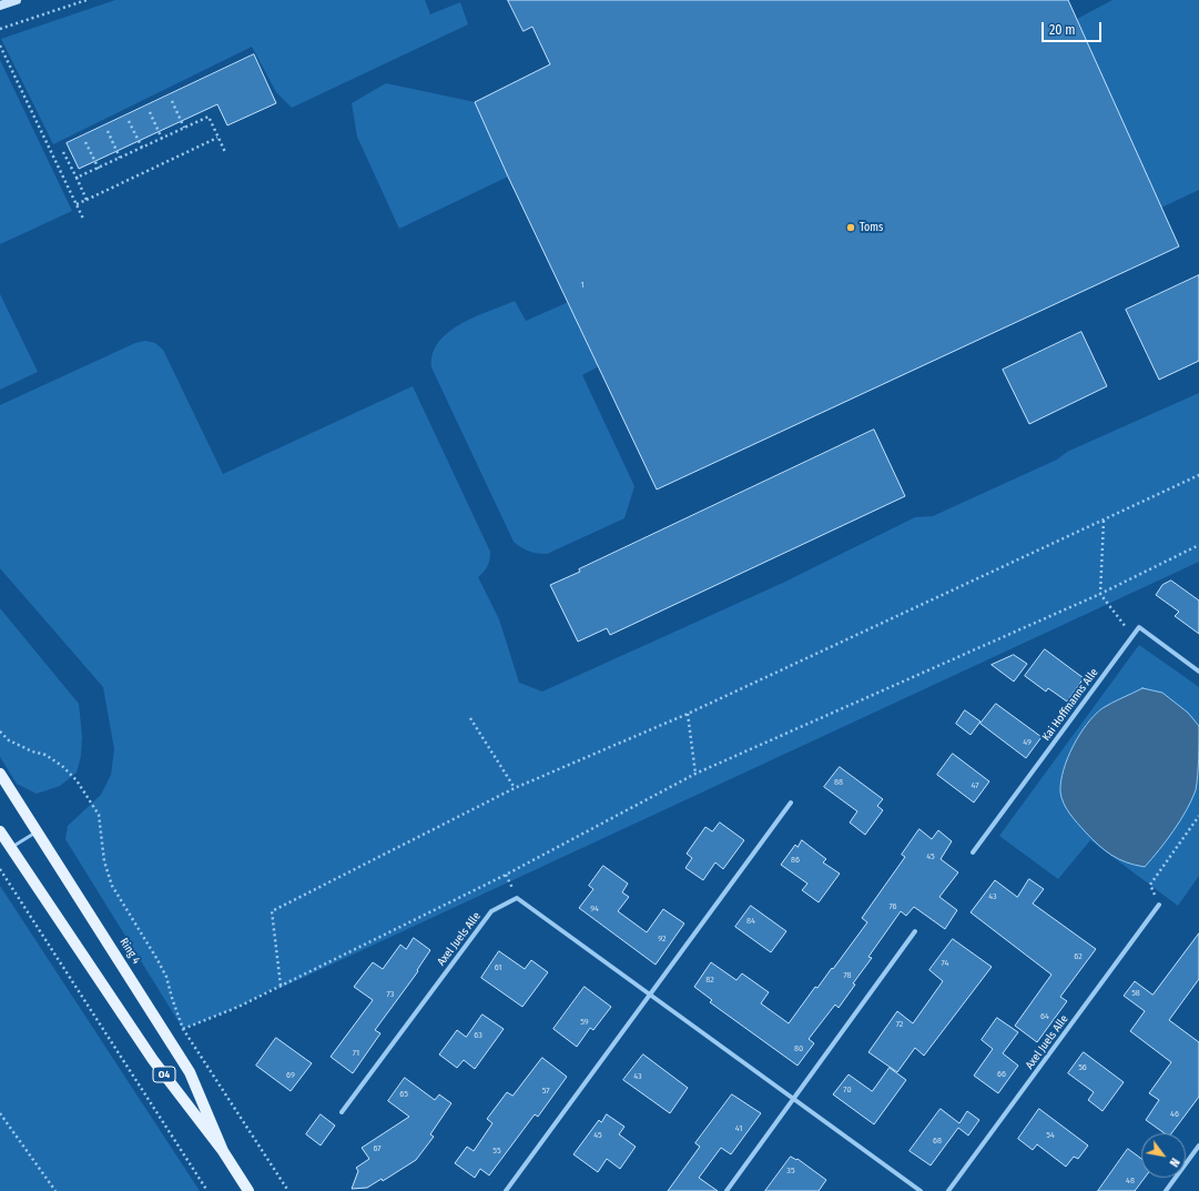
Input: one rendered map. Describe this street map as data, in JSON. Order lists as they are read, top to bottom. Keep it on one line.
{"streets":{"main road":["Ring 4","O4"],"street":["Kai Hoffmanns Alle","Axel Juels Alle"]},"places":["Toms"],"house_numbers":["1","49","88","47","45","86","43","76","94","84","92","62","74","61","78","82","58","73","64","59","72","63","80","71","56","66","69","43","70","57","65","46","41","45","54","68","67","55","35","48"],"scale_bar":"20 m","north":"bottom right"}
